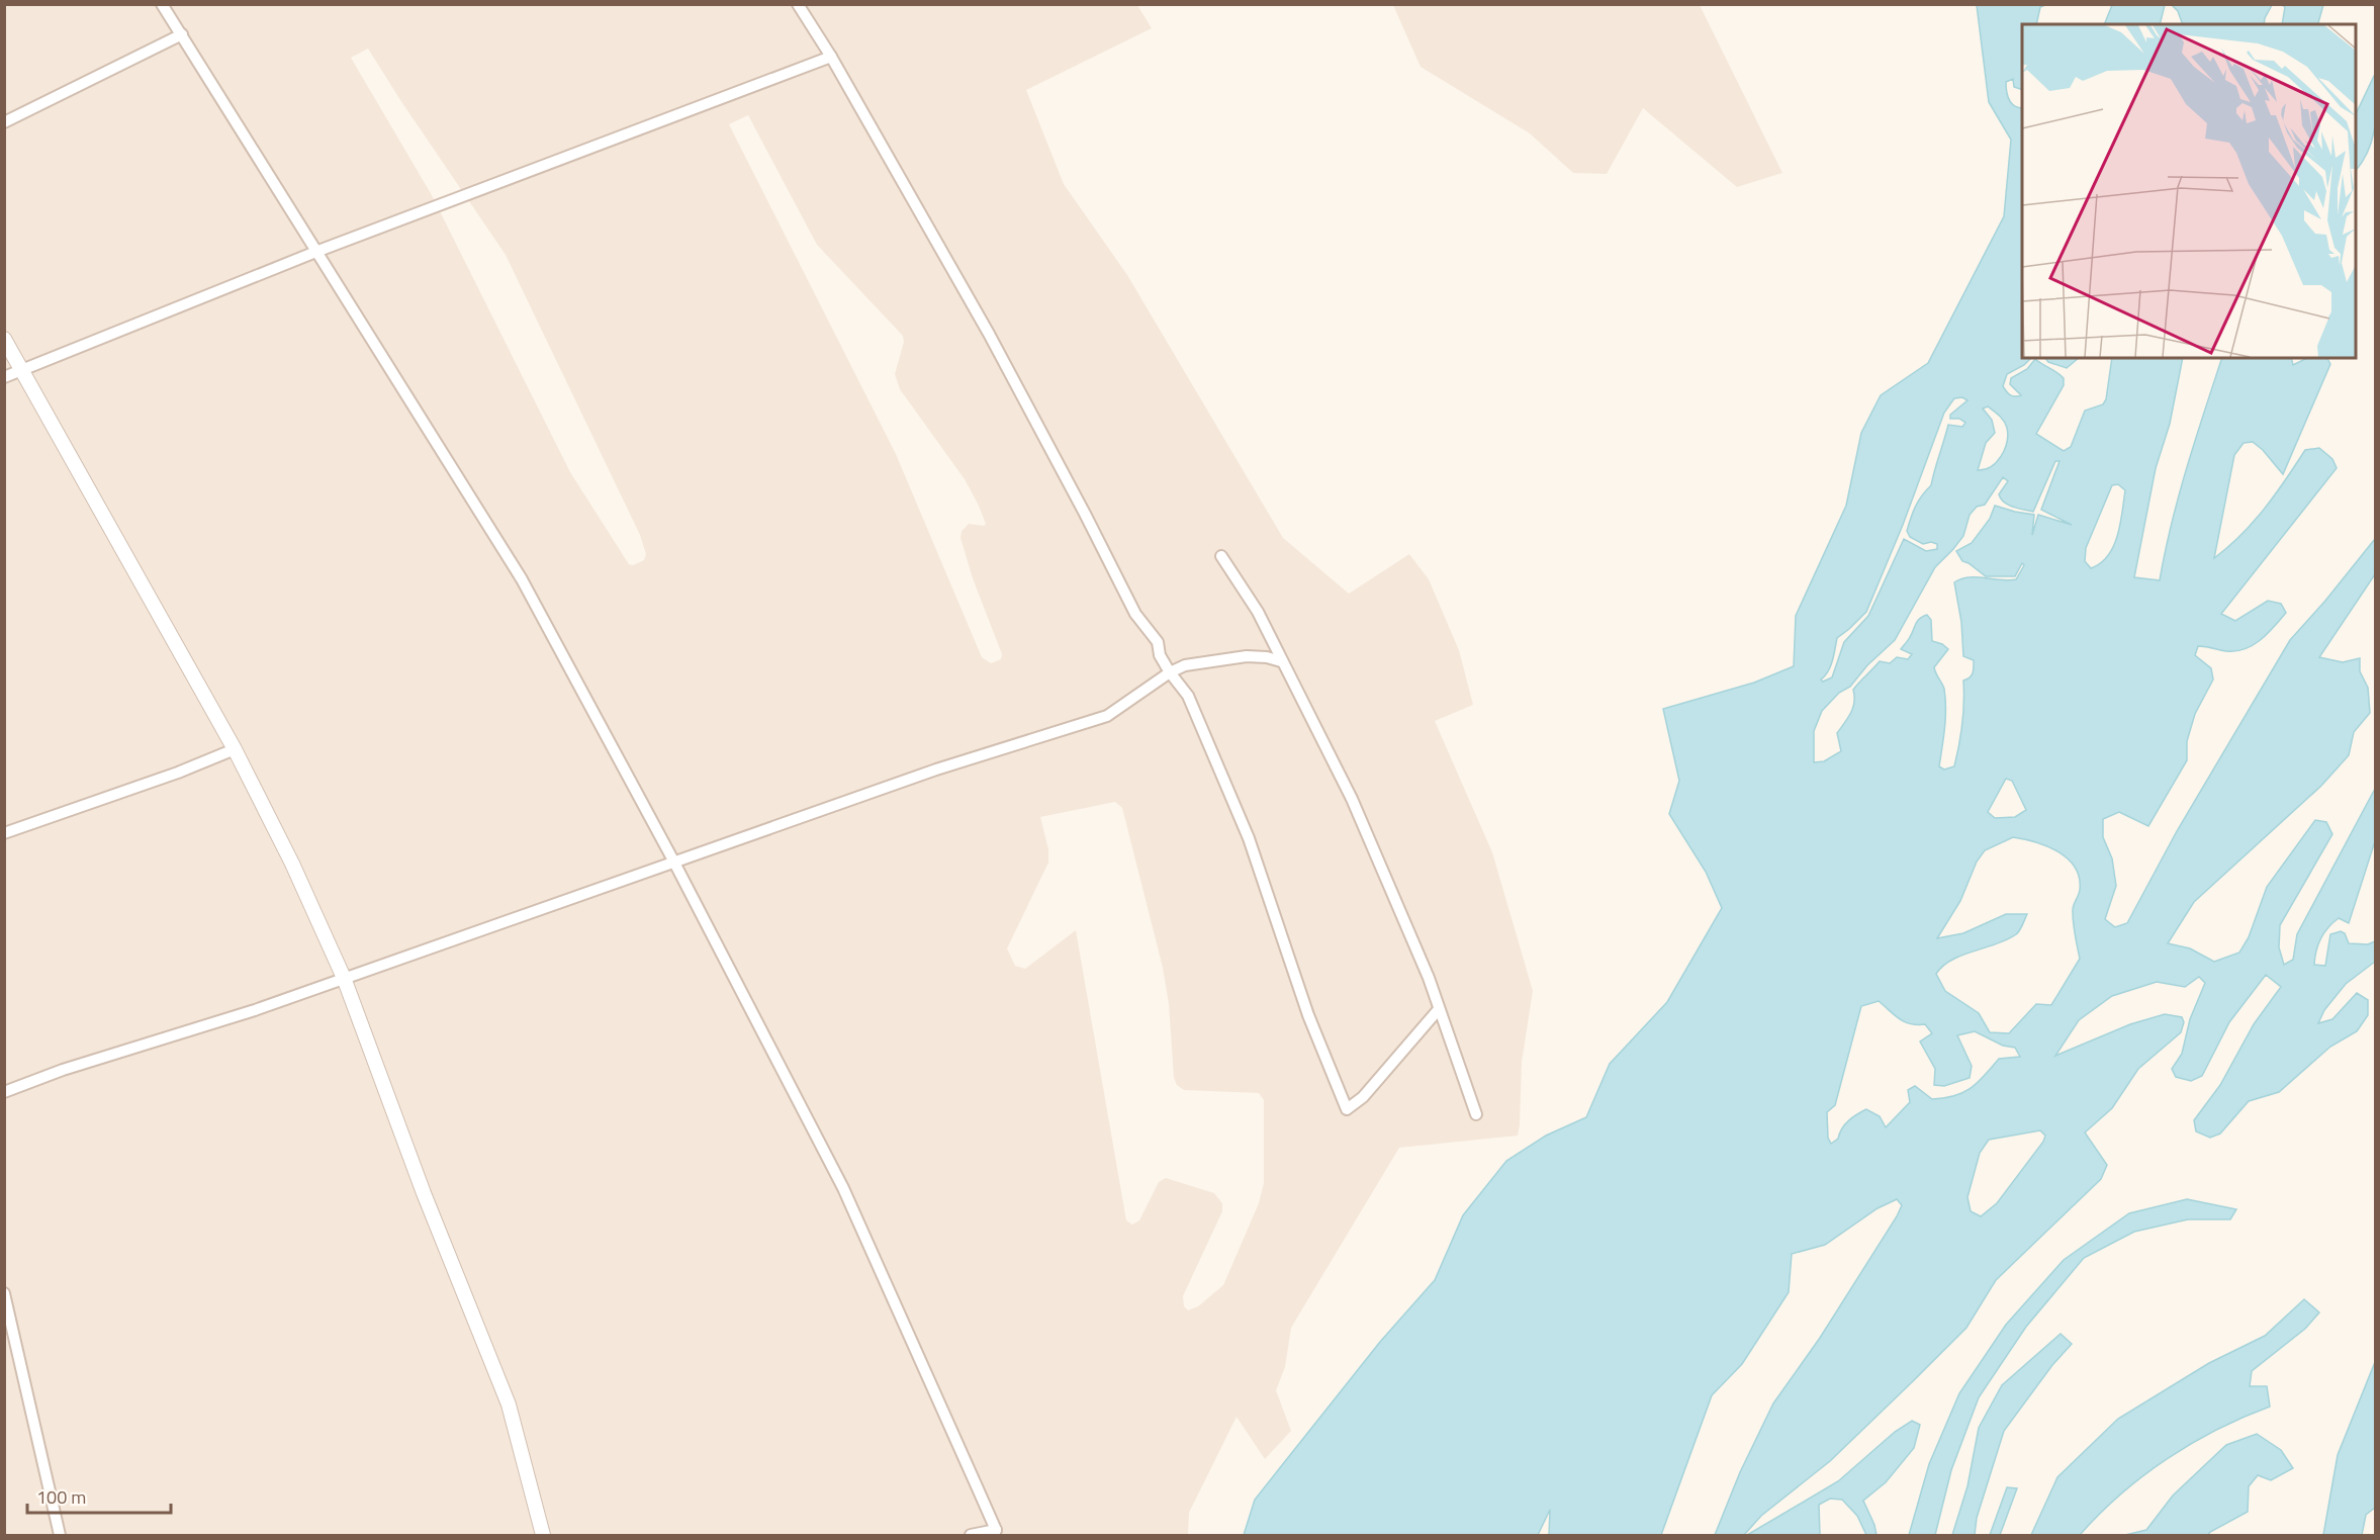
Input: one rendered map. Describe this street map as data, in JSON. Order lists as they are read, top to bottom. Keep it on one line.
{"scale_bar":"100 m"}
